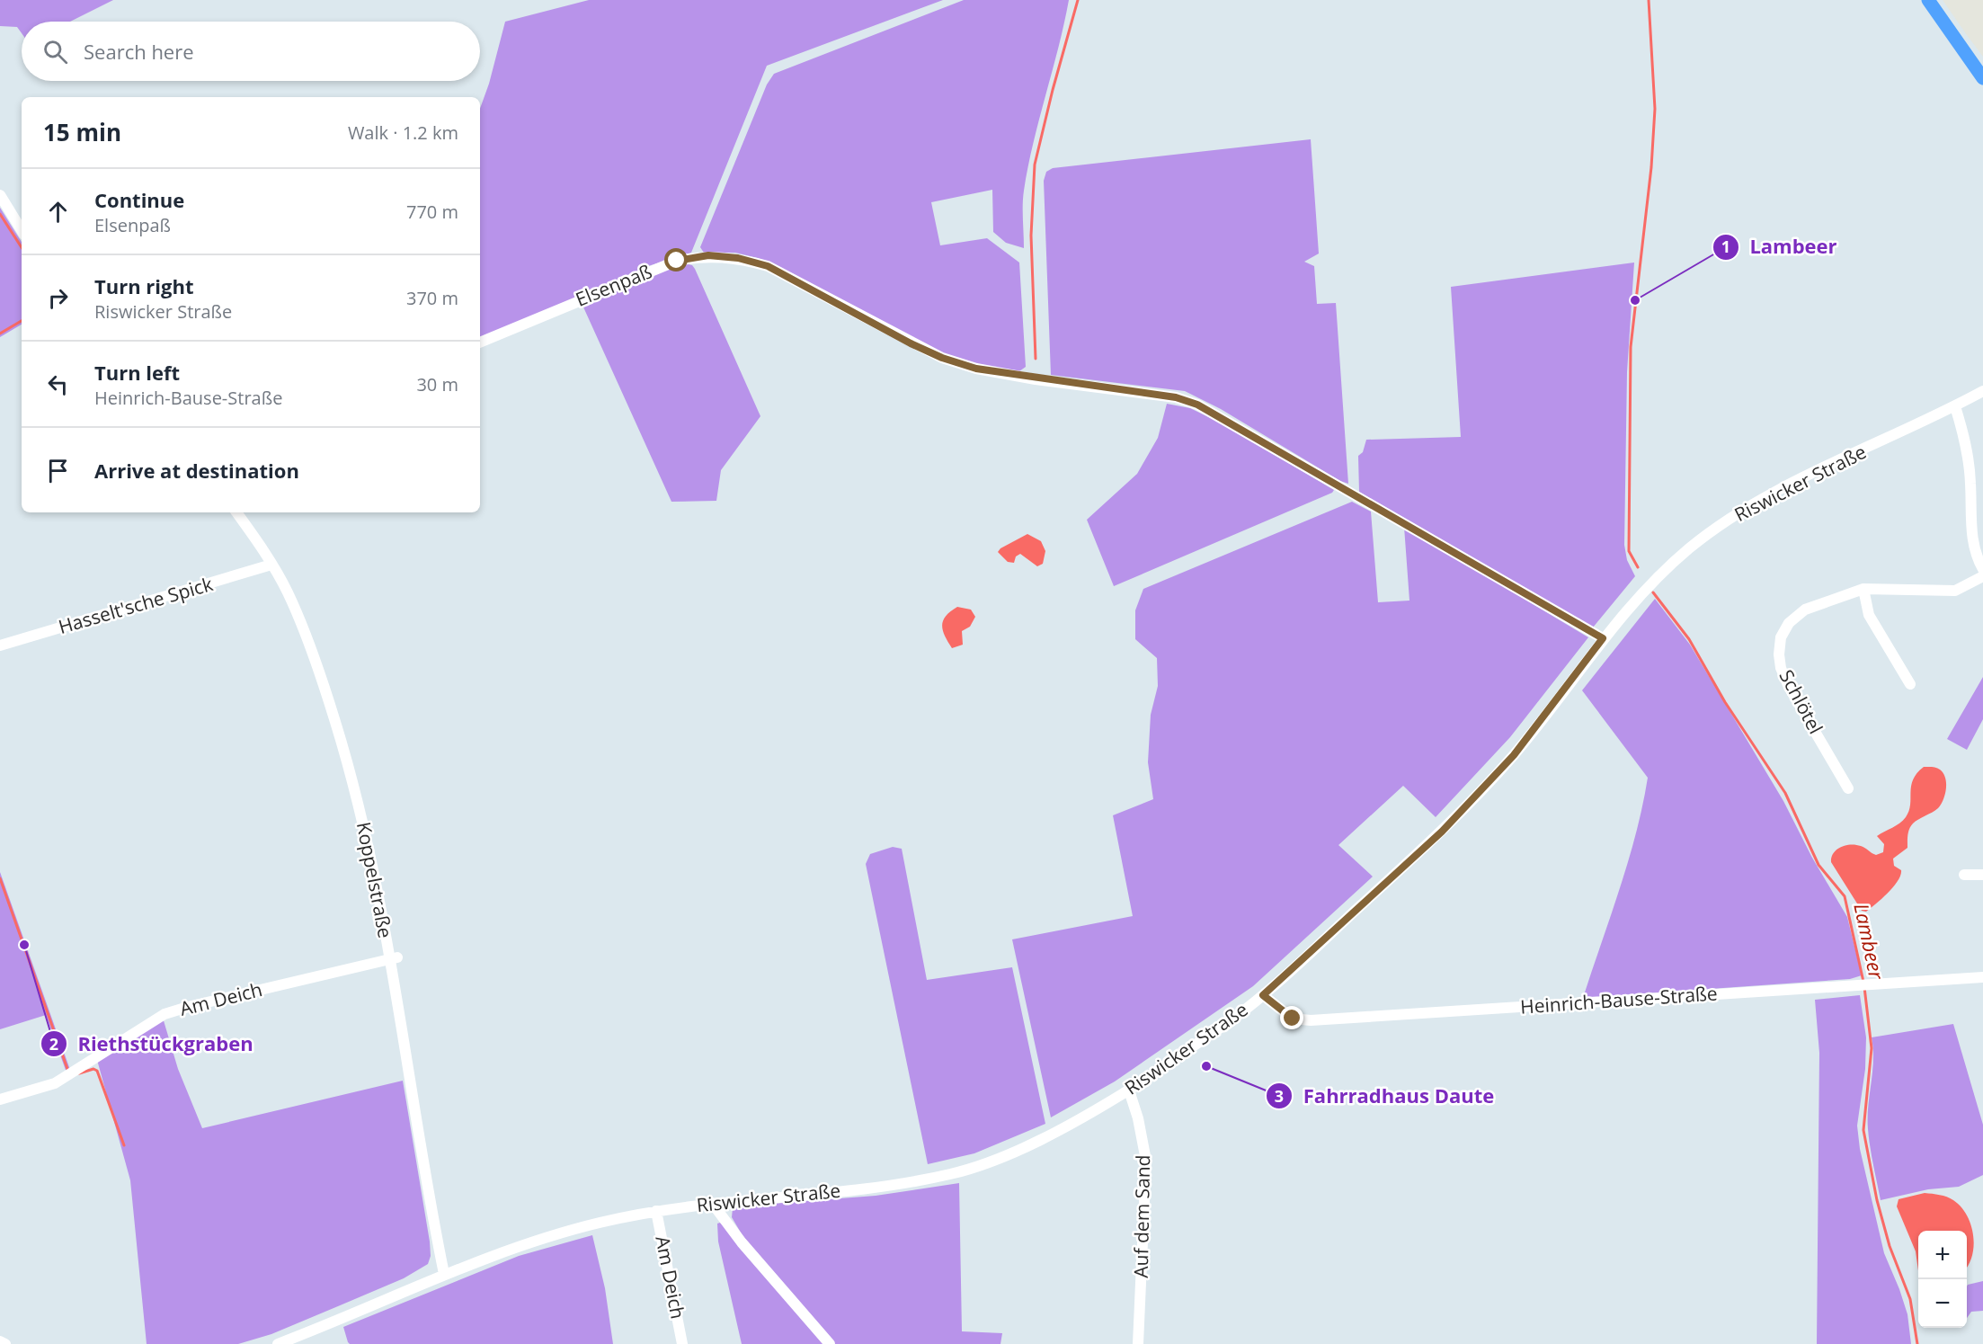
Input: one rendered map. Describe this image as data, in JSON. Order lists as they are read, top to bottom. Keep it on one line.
{"streets":{"street":["Elsenpaß","Riswicker Straße","Hasselt'sche Spick","Schlötel","Koppelstraße","Am Deich","Heinrich-Bause-Straße","Auf dem Sand"]},"crossings":[["Elsenpaß","Riswicker Straße"],["Riswicker Straße","Koppelstraße"],["Riswicker Straße","Am Deich"],["Riswicker Straße","Heinrich-Bause-Straße"],["Riswicker Straße","Auf dem Sand"],["Hasselt'sche Spick","Koppelstraße"],["Koppelstraße","Am Deich"]],"water":["Lambeer"],"places":["Lambeer","Riethstückgraben","Fahrradhaus Daute"],"page":{"search":"Search here","heading":["15 min","Walk · 1.2 km"],"list":[["Continue","Elsenpaß","770 m"],["Turn right","Riswicker Straße","370 m"],["Turn left","Heinrich-Bause-Straße","30 m"],"Arrive at destination"],"map_buttons":["+","−"]}}
